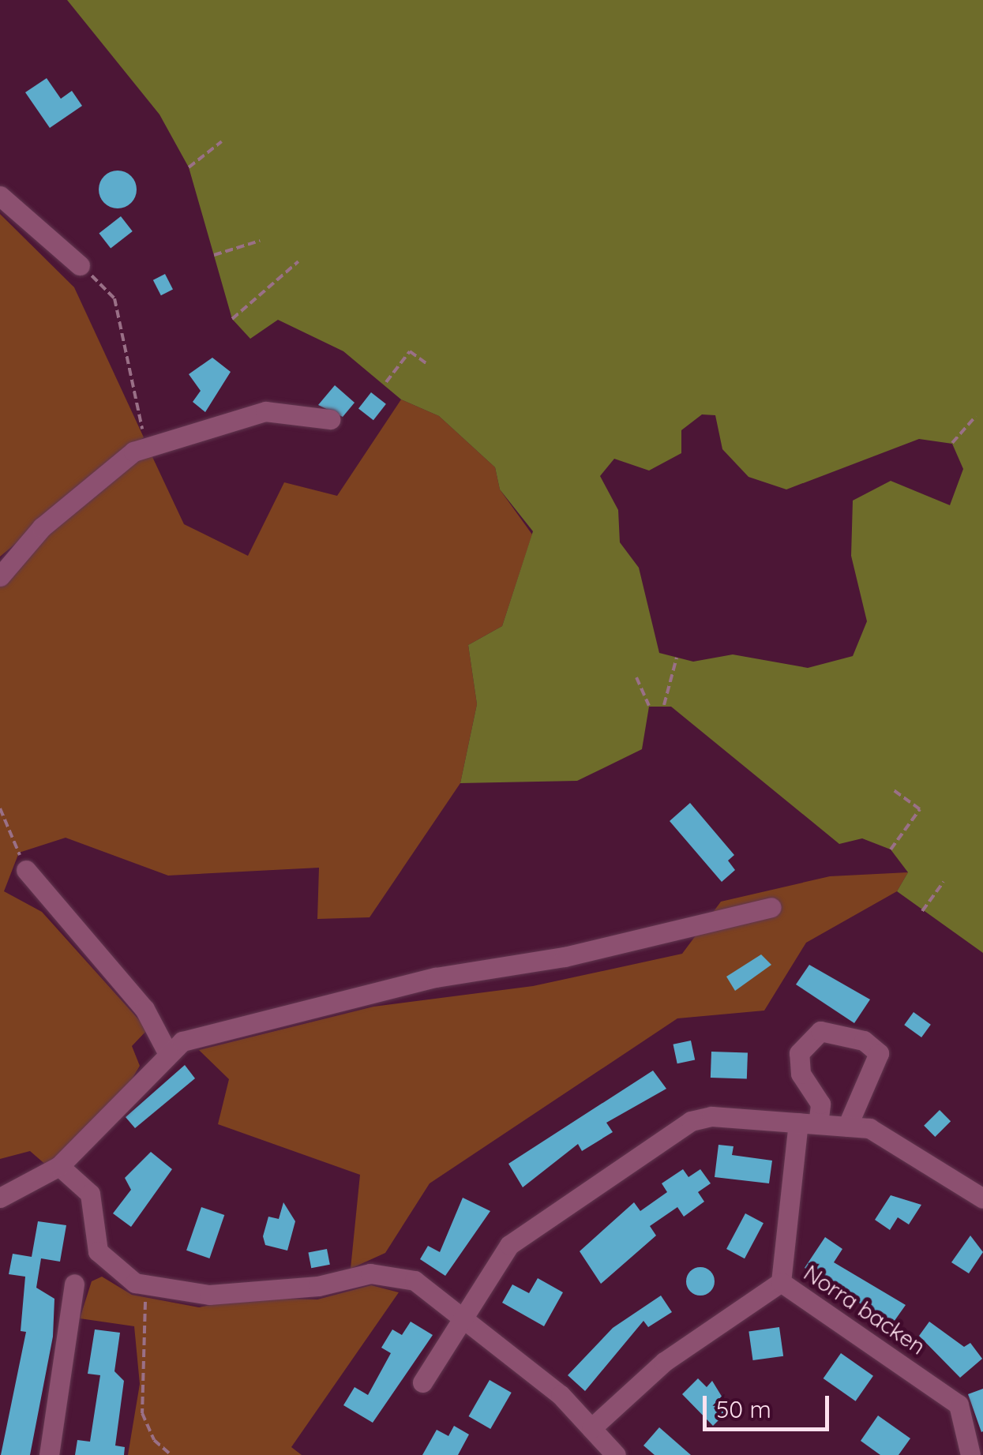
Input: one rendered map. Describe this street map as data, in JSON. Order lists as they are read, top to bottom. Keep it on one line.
{"streets":{"street":["Norra backen"]},"scale_bar":"50 m"}
